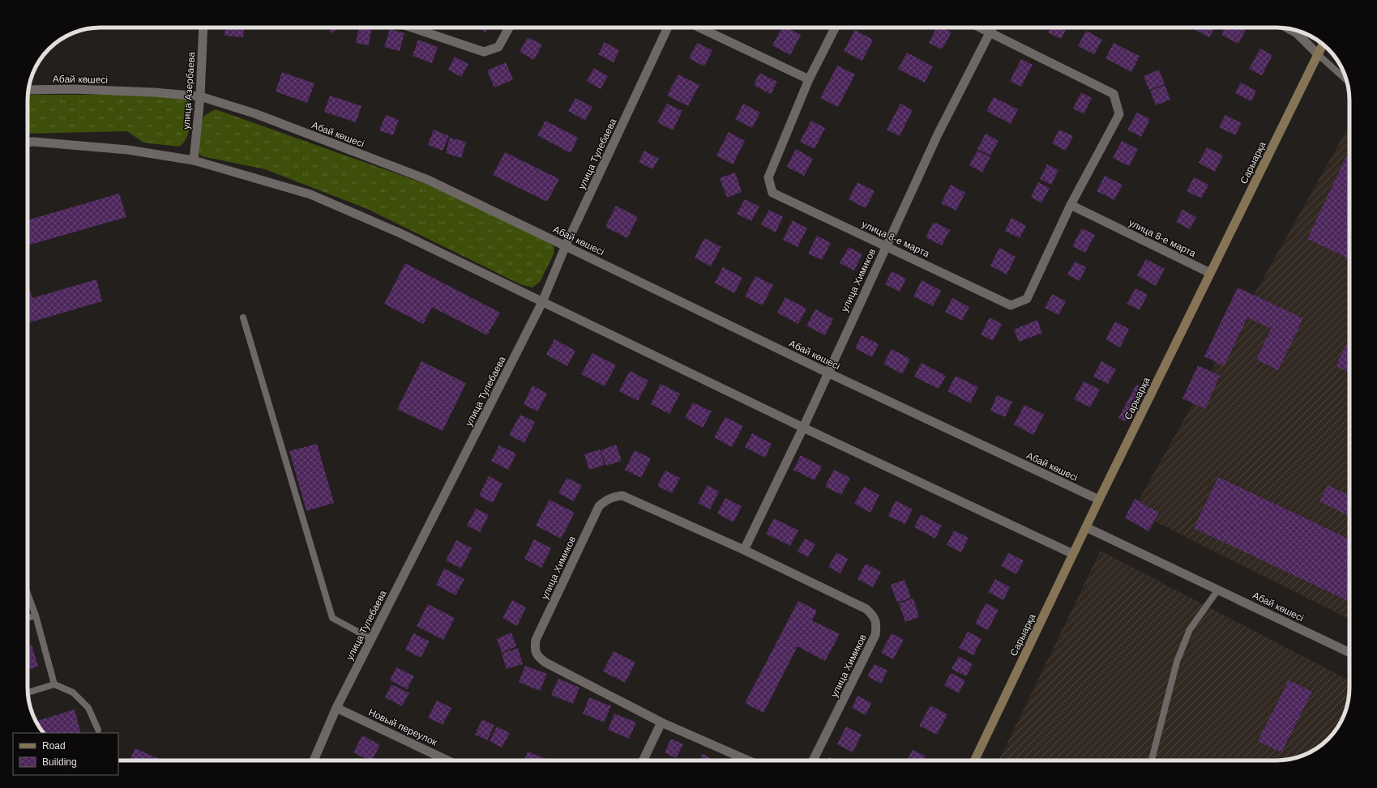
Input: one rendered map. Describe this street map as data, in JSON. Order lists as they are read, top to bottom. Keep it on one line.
{"streets":{"main road":["Сарыарқа"],"street":["Абай көшесі","улица Азербаева","улица Тулебаева","улица 8-е марта","улица Химиков","Новый переулок"]},"crossings":[["Абай көшесі","улица Азербаева"],["Абай көшесі","улица Тулебаева"],["Абай көшесі","Сарыарқа"],["Абай көшесі","улица Химиков"],["улица Тулебаева","Новый переулок"],["Сарыарқа","улица 8-е марта"],["улица 8-е марта","улица Химиков"]],"legend":["Road","Building"]}
